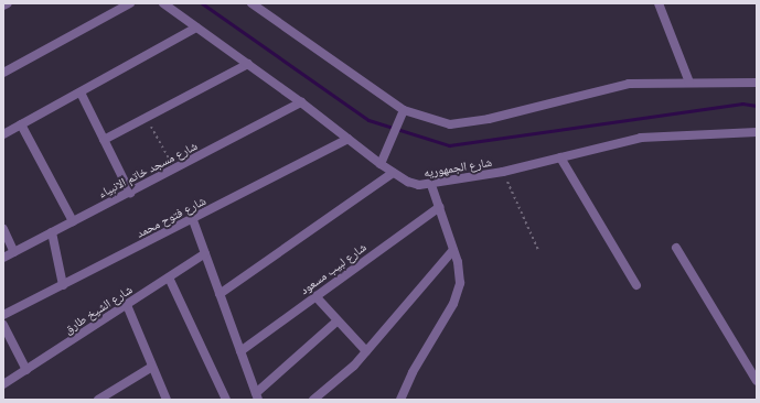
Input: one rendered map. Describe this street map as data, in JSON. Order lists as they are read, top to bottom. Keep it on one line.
{"streets":{"street":["شارع الجمهوريه","شارع مسجد خاتم الانبياء","شارع فتوح محمد","شارع لبيب مسعود","شارع الشيخ طارق"]},"crossings":[["شارع الجمهوريه","شارع مسجد خاتم الانبياء"],["شارع الجمهوريه","شارع فتوح محمد"]]}
